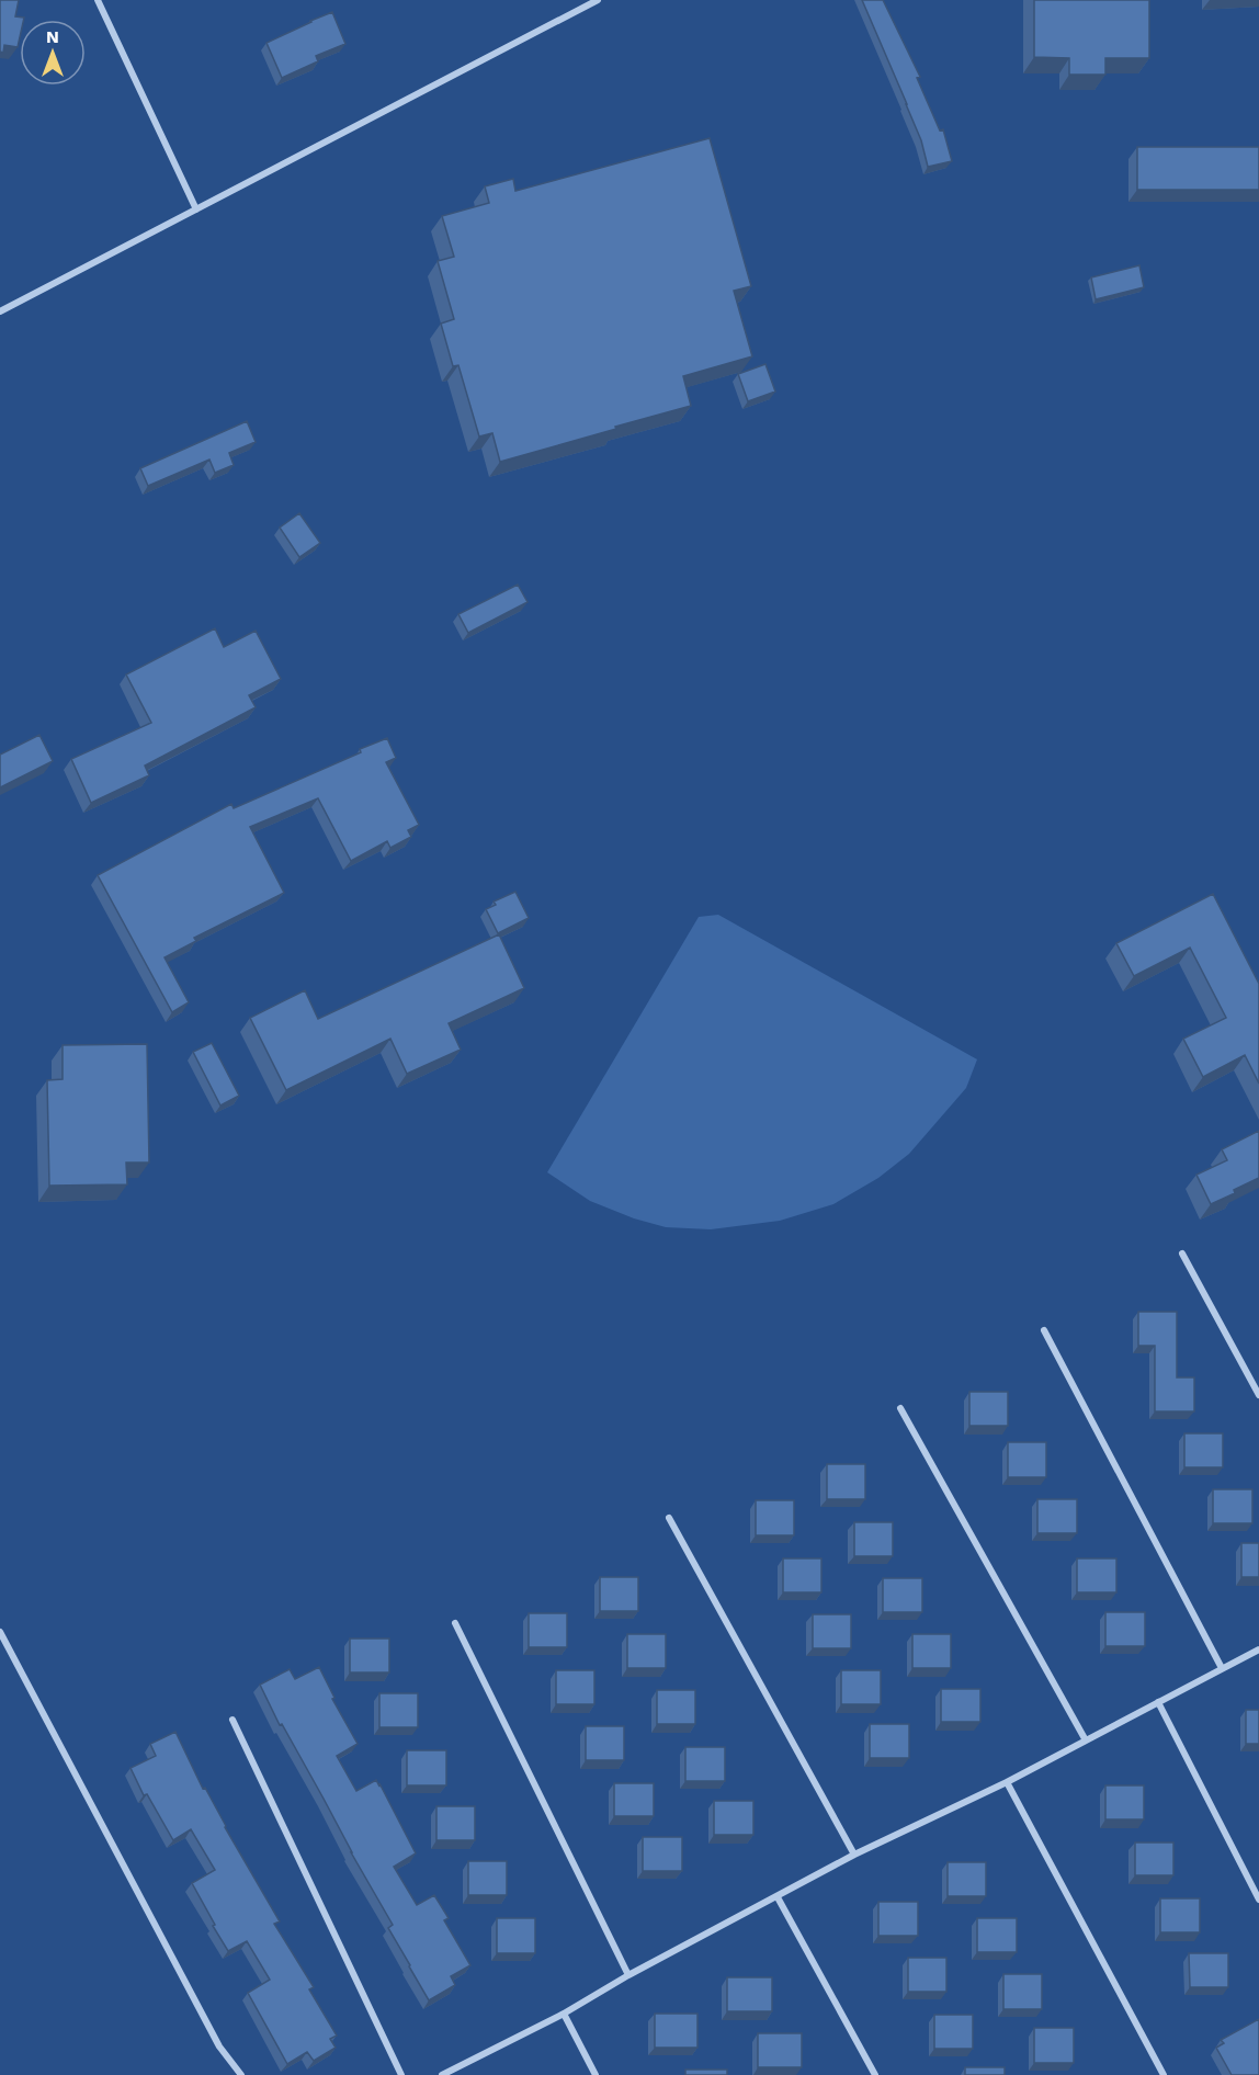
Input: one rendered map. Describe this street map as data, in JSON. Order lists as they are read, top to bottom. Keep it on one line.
{"north":"top"}
